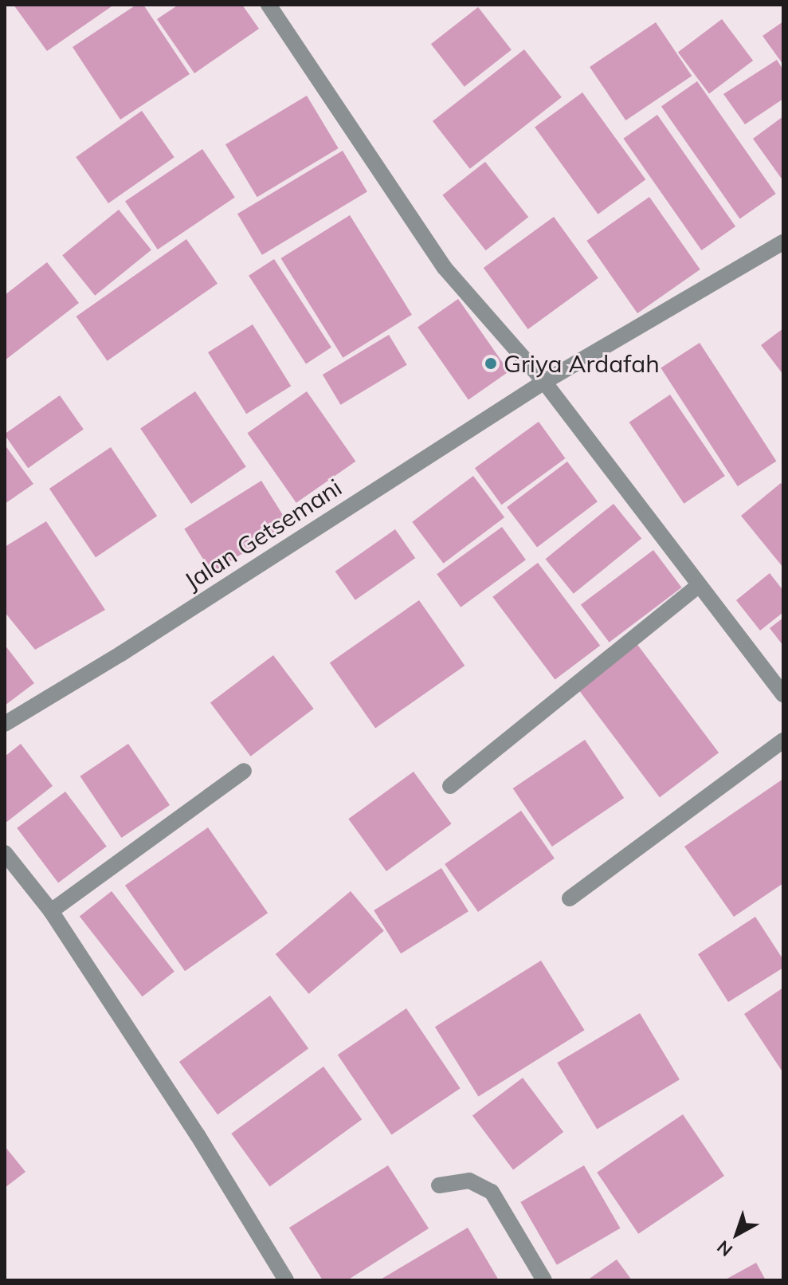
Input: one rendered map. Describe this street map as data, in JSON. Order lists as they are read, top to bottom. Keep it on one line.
{"streets":{"street":["Jalan Getsemani"]},"places":["Griya Ardafah"],"north":"bottom left"}
